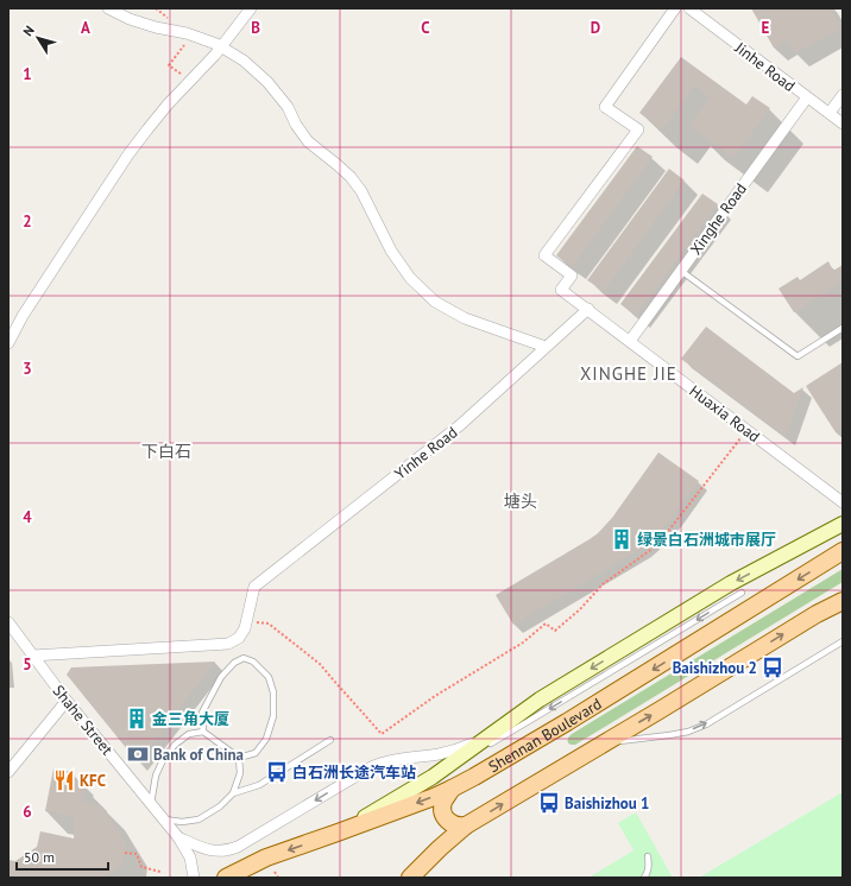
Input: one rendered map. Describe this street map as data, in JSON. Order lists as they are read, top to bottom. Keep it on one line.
{"streets":{"main road":["Shennan Boulevard"],"street":["Jinhe Road","Xinghe Road","Huaxia Road","Yinhe Road","Shahe Street"]},"crossings":[["Jinhe Road","Xinghe Road"],["Xinghe Road","Huaxia Road"],["Huaxia Road","Yinhe Road"]],"districts":["XINGHE JIE","下白石","塘头"],"places":{"building":["绿景白石洲城市展厅","金三角大厦"],"bus stop":["Baishizhou 2","白石洲长途汽车站","Baishizhou 1"],"bank":["Bank of China"],"restaurant":["KFC"]},"scale_bar":"50 m","north":"top left","grid":{"columns":["A","B","C","D","E"],"rows":["1","2","3","4","5","6"]}}
